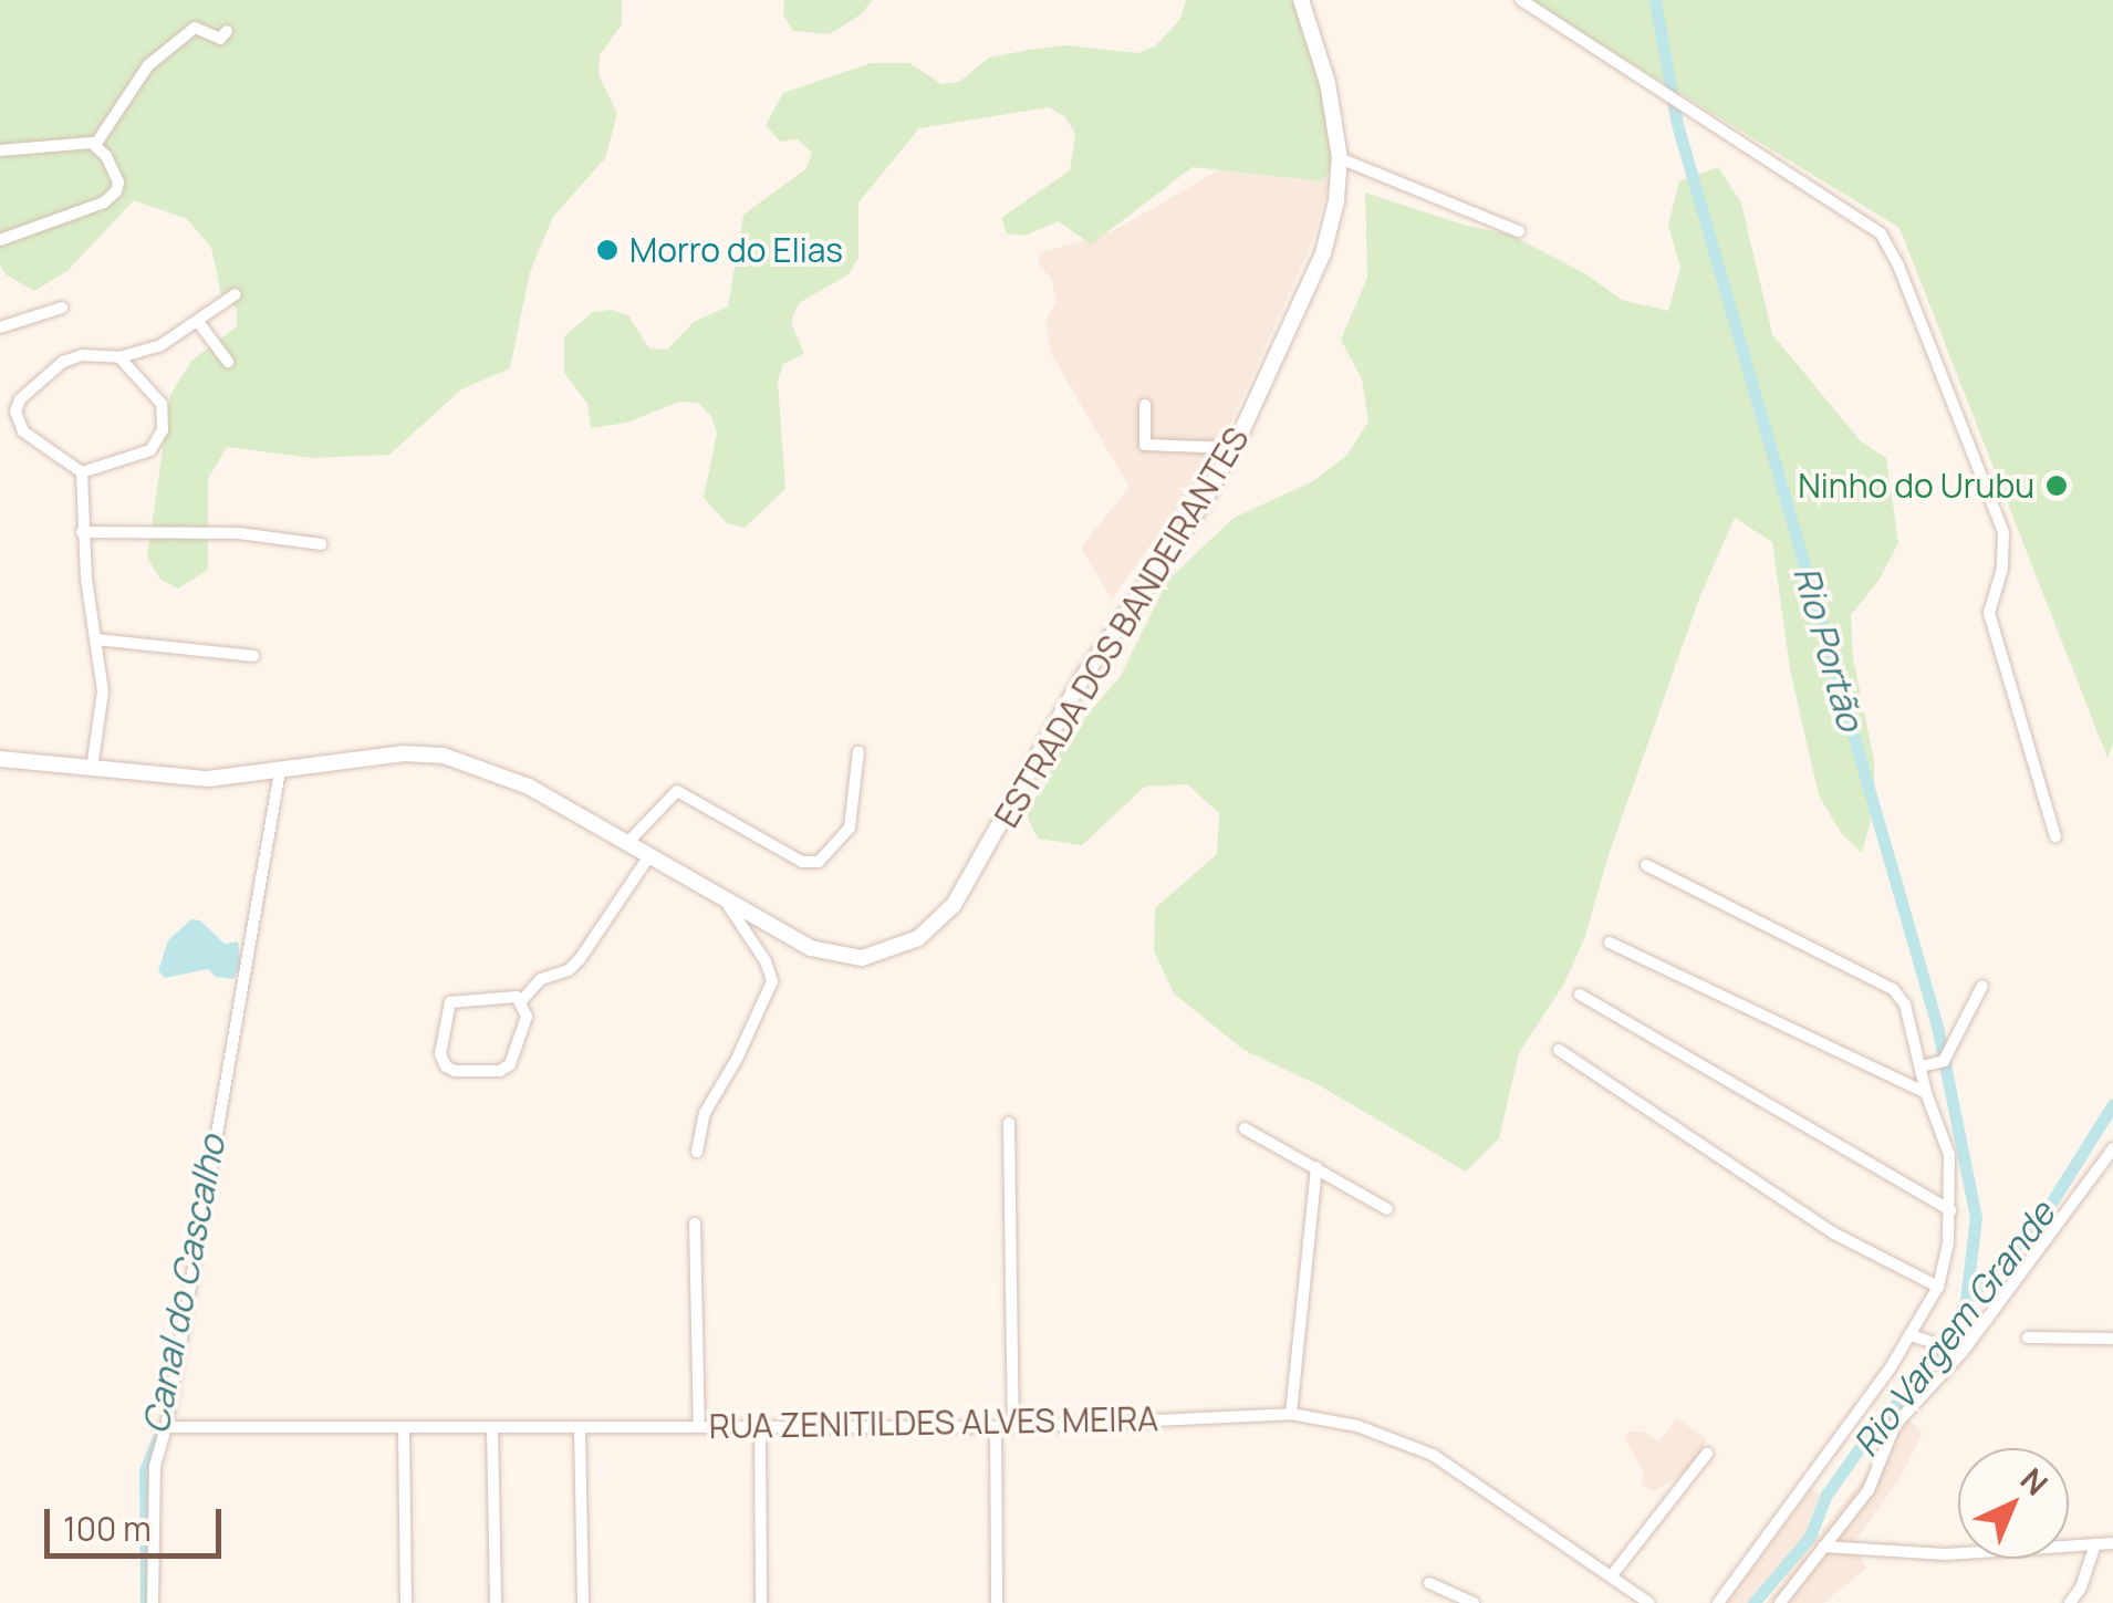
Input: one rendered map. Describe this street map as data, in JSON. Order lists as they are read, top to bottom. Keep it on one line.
{"streets":{"main road":["ESTRADA DOS BANDEIRANTES"],"street":["RUA ZENITILDES ALVES MEIRA"]},"water":["Rio Portão","Canal do Cascalho","Rio Vargem Grande"],"places":["Morro do Elias","Ninho do Urubu"],"scale_bar":"100 m","north":"top right"}
